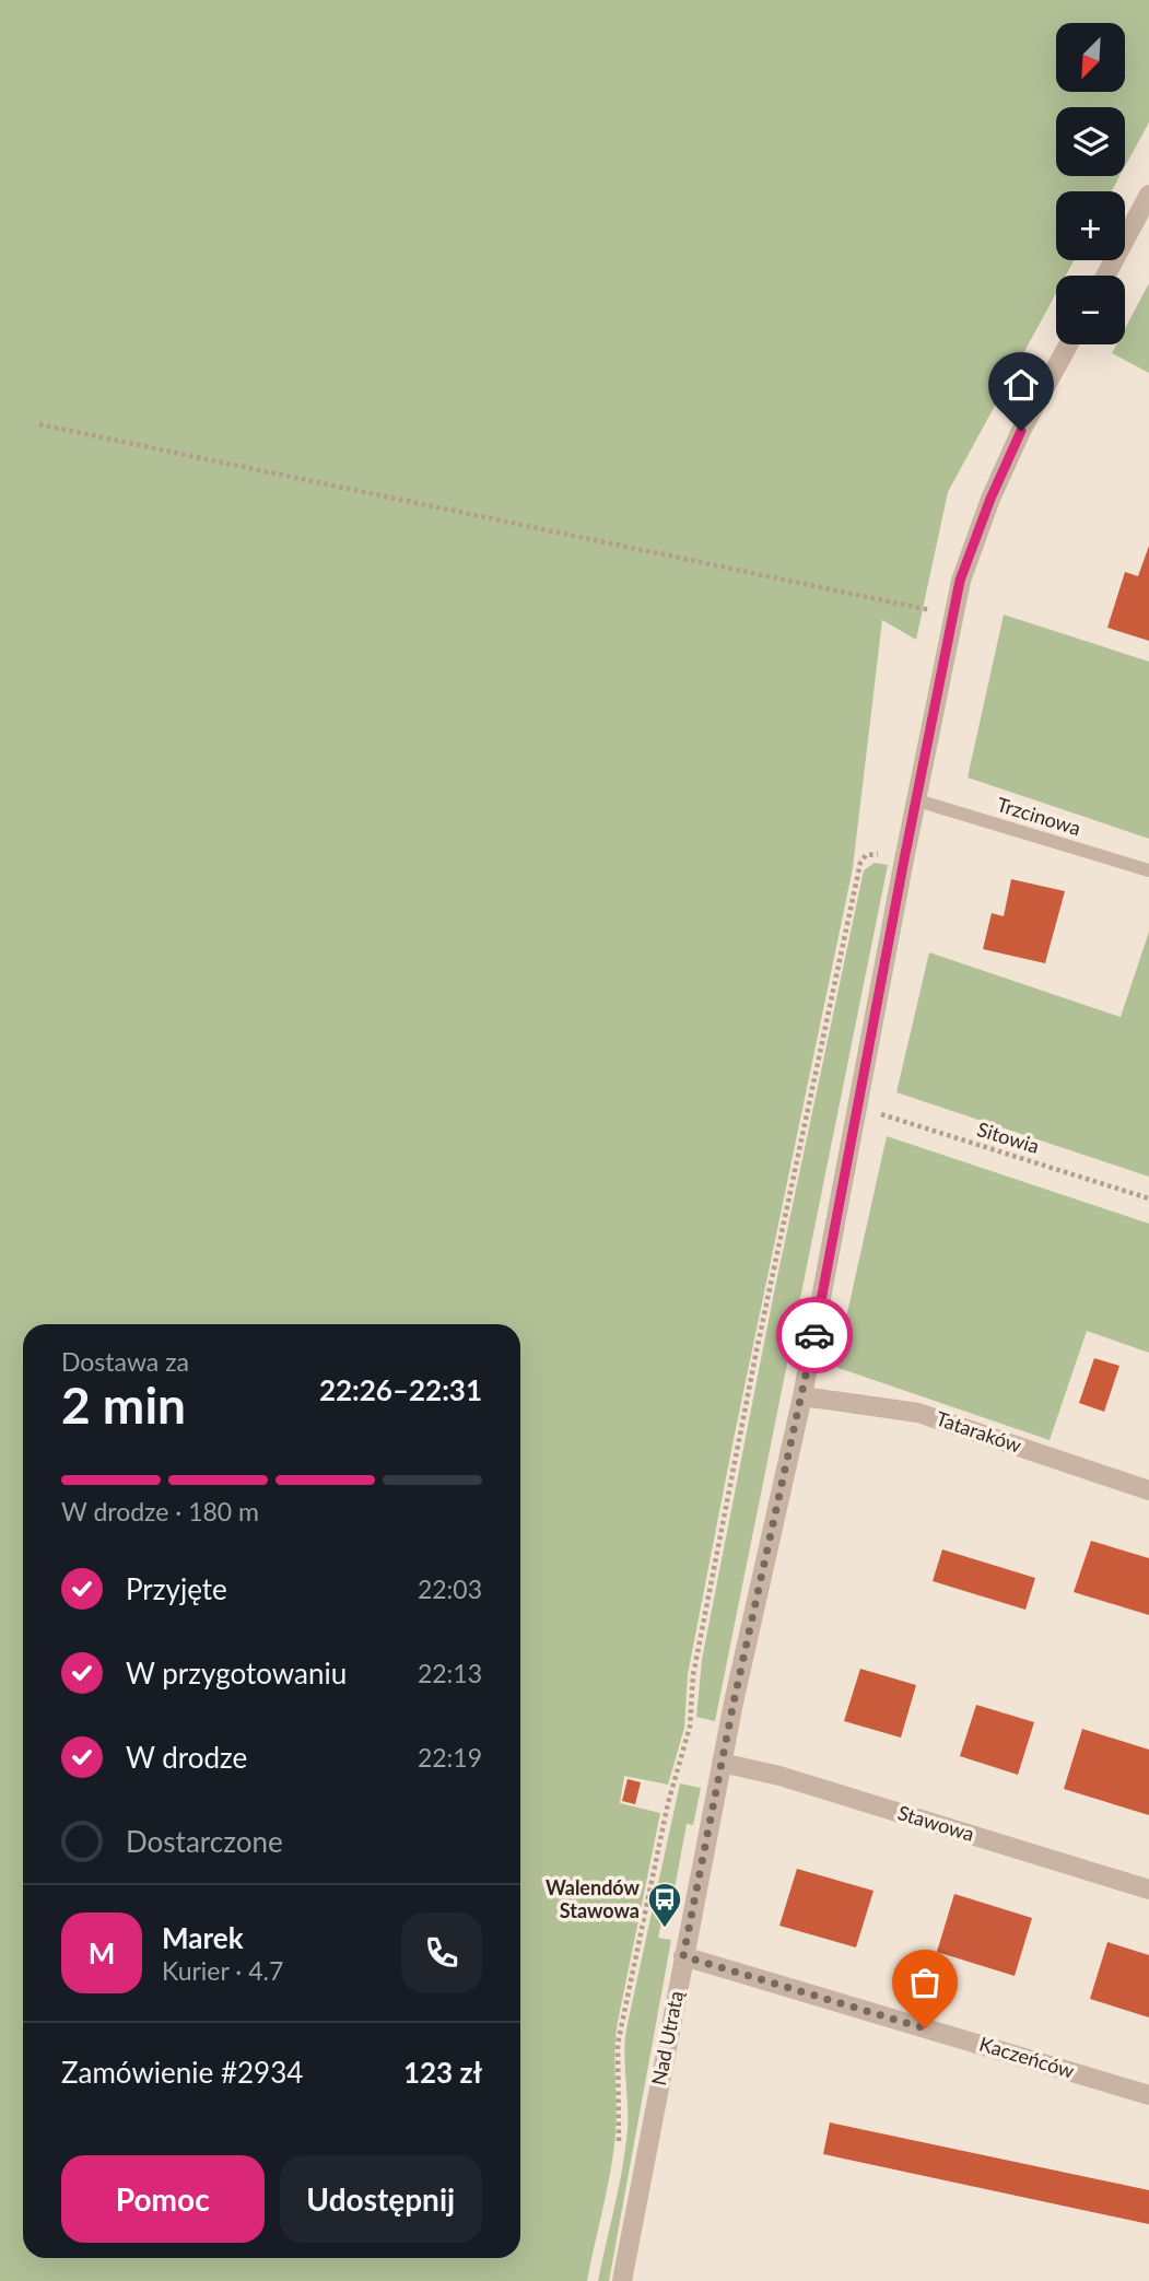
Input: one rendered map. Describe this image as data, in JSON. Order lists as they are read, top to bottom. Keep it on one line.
{"streets":{"street":["Tataraków","Stawowa","Nad Utratą","Kaczeńców"],"lane":["Trzcinowa"],"path":["Sitowia"]},"crossings":[["Trzcinowa","Nad Utratą"],["Sitowia","Nad Utratą"],["Tataraków","Nad Utratą"],["Stawowa","Nad Utratą"],["Nad Utratą","Kaczeńców"]],"places":{"bus stop":["Walendów Stawowa"]},"north":"bottom left","page":{"map_buttons":["+","−"],"heading":["2 min","Dostawa za","22:26–22:31"],"panel":["Marek","Kurier · 4.7","Zamówienie #2934","123 zł"],"bar":"W drodze · 180 m","list":[["Przyjęte","22:03"],["W przygotowaniu","22:13"],["W drodze","22:19"],"Dostarczone"],"round":"M","buttons":["Pomoc","Udostępnij"]}}
